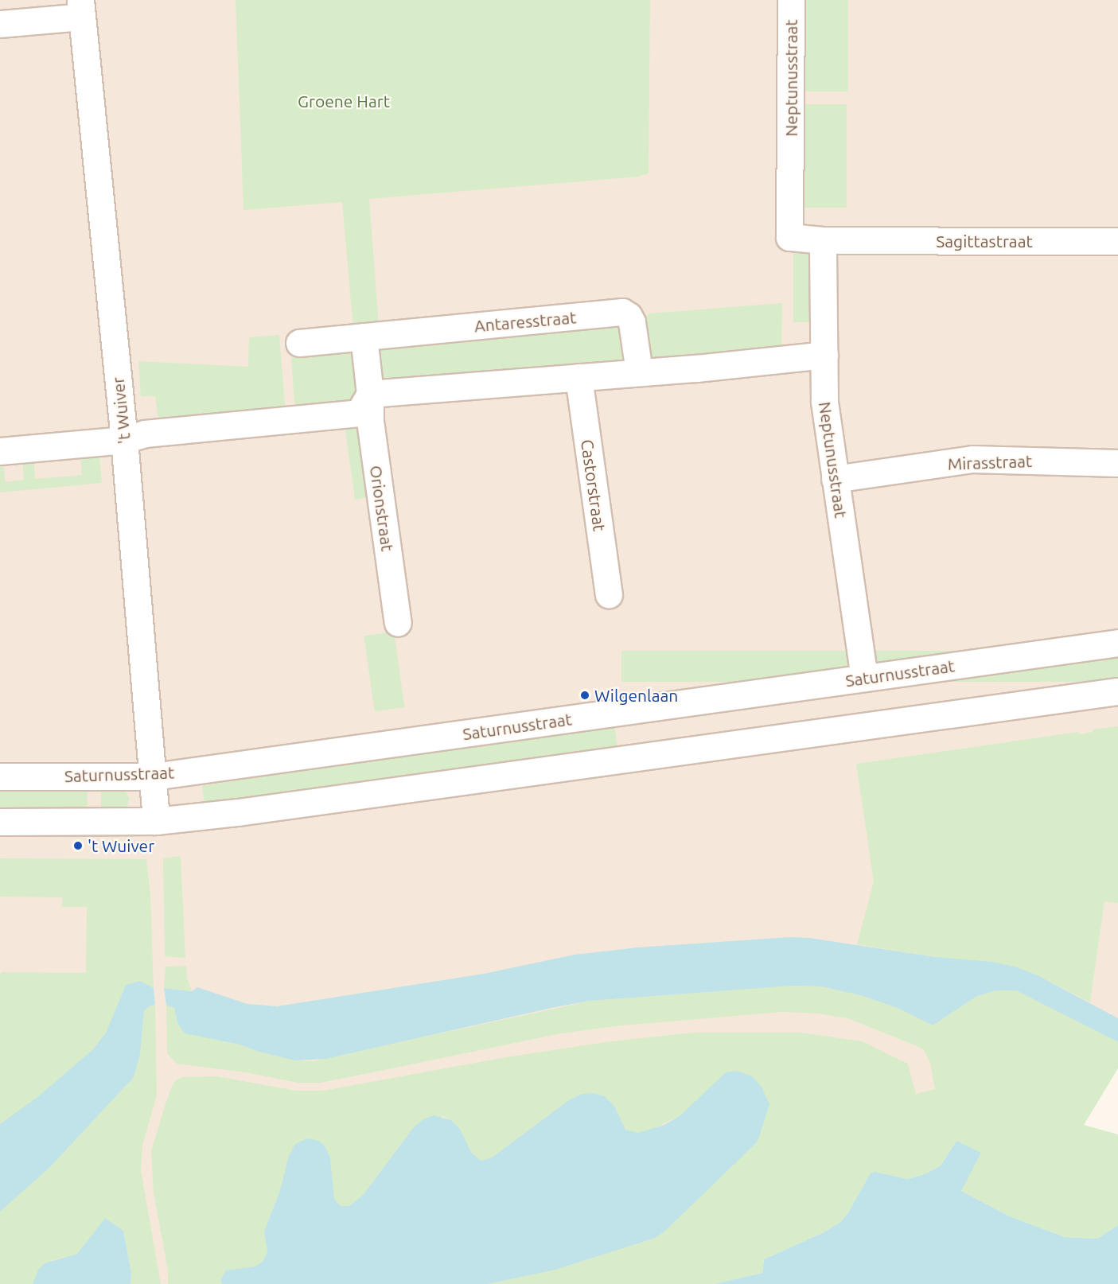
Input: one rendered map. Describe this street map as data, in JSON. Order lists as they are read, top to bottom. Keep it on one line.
{"streets":{"street":["Neptunusstraat","Sagittastraat","Antaresstraat","'t Wuiver","Mirasstraat","Castorstraat","Orionstraat","Saturnusstraat"]},"crossings":[["Neptunusstraat","Sagittastraat"],["Neptunusstraat","Mirasstraat"],["Neptunusstraat","Saturnusstraat"],["'t Wuiver","Saturnusstraat"]],"parks":["Groene Hart"],"places":["Wilgenlaan","'t Wuiver"]}
